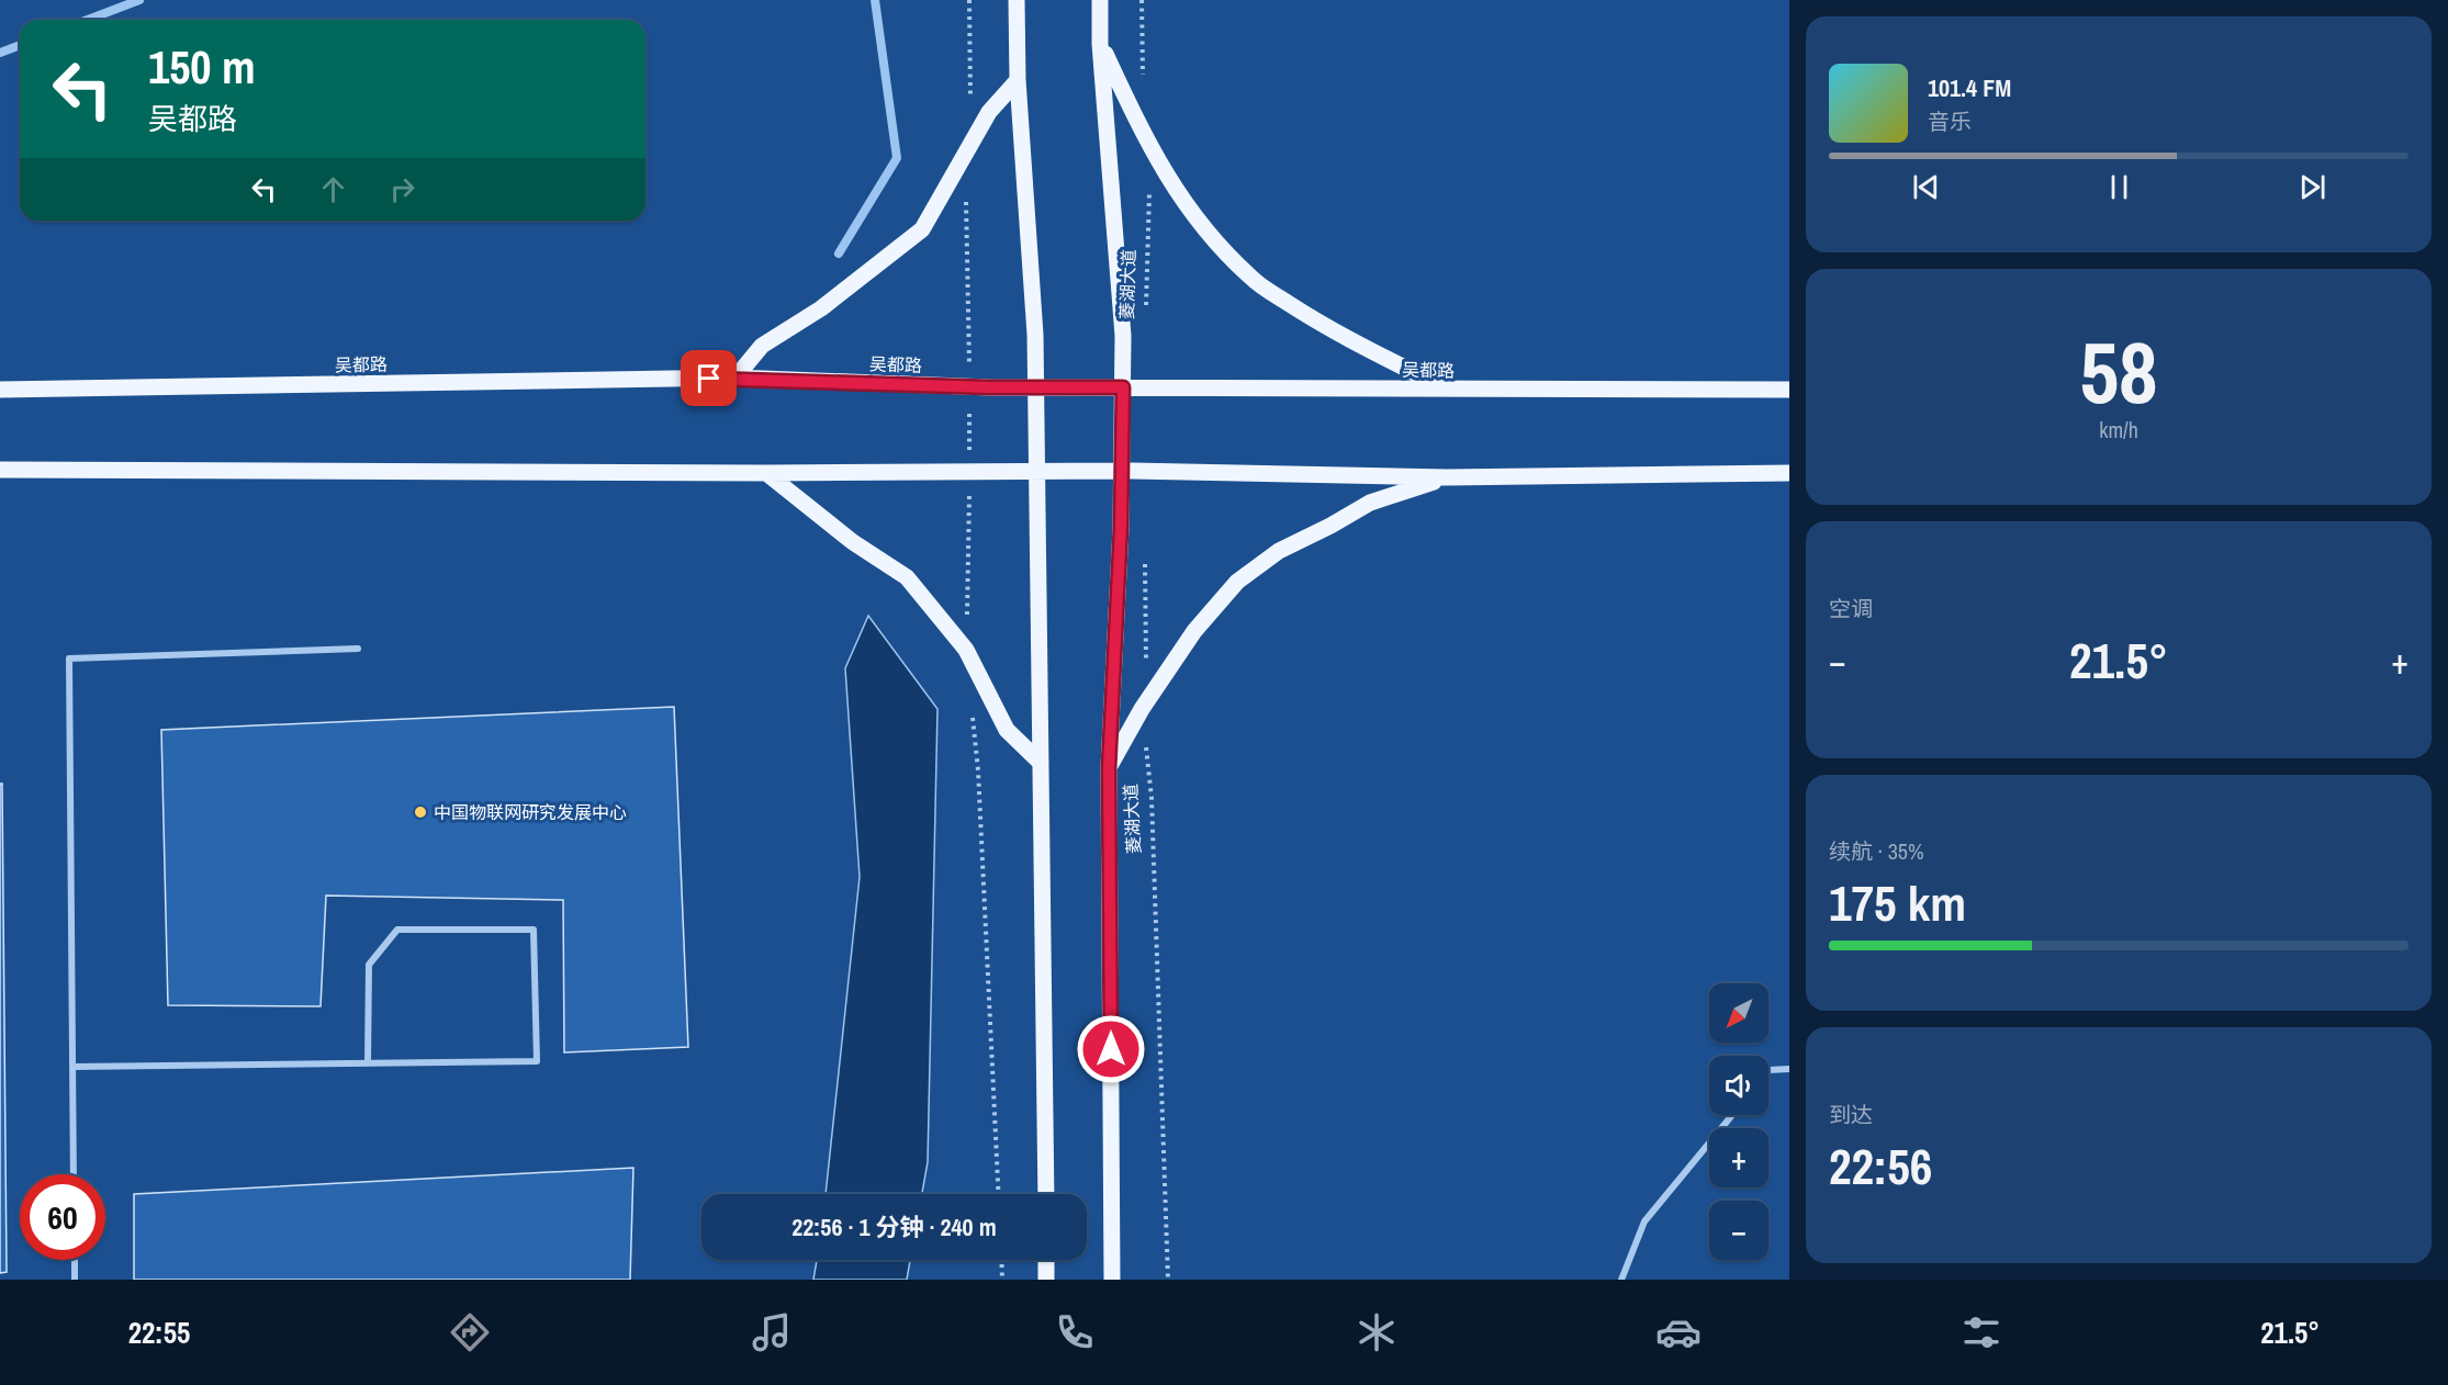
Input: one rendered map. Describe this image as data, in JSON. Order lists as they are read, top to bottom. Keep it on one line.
{"streets":{"main road":["菱湖大道","吴都路"]},"crossings":[["菱湖大道","吴都路"]],"places":["中国物联网研究发展中心"],"north":"bottom left","page":{"turn":["150 m","吴都路"],"song":["101.4 FM","音乐"],"tile":[["58","km/h"],"空调",["续航 · 35%","175 km"],["到达","22:56"]],"heat":["−","21.5°","+"],"map_buttons":["+","−"],"limit":"60","trip":"22:56 · 1 分钟 · 240 m","tabs":["22:55","21.5°"]}}
